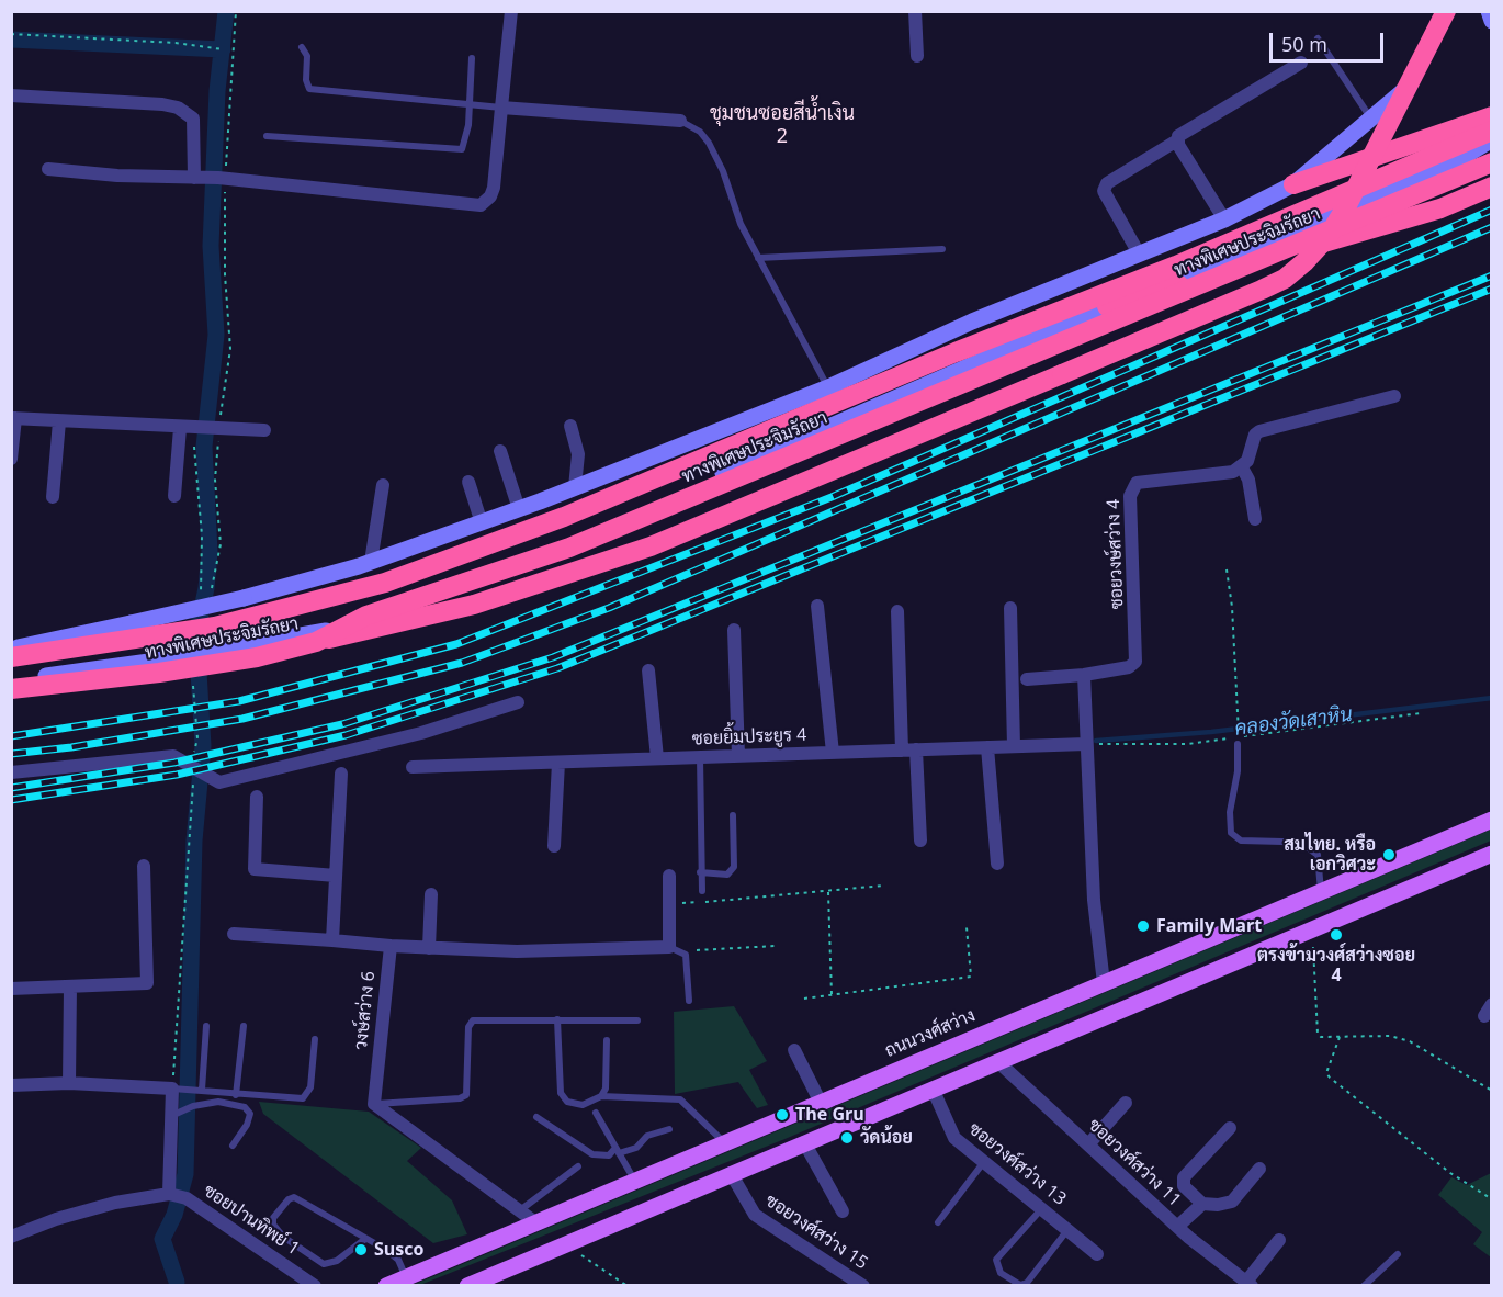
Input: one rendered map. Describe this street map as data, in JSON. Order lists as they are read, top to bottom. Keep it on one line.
{"streets":{"highway":["ทางพิเศษประจิมรัถยา"],"main road":["ถนนวงศ์สว่าง"],"street":["ซอยวงษ์สว่าง 4","ซอยยิ้มประยูร 4","วงษ์สว่าง 6","ซอยวงศ์สว่าง 11","ซอยวงศ์สว่าง 13","ซอยปานทิพย์ 1","ซอยวงศ์สว่าง 15"]},"districts":["ชุมชนซอยสีน้ำเงิน 2"],"water":["คลองวัดเสาหิน"],"places":["สมไทย. หรือ เอกวิศวะ","Family Mart","ตรงข้ามวงศ์สว่างซอย 4","The Gru","วัดน้อย","Susco"],"scale_bar":"50 m"}
